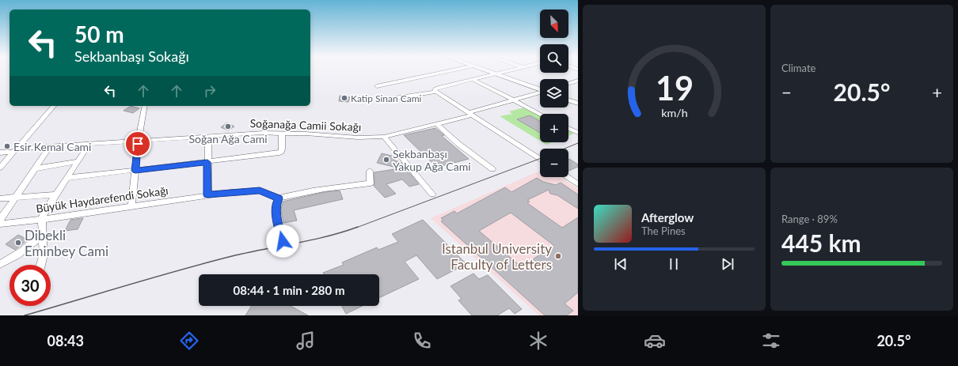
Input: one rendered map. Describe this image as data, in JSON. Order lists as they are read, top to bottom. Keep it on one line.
{"streets":{"street":["Soğanağa Camii Sokağı","Büyük Haydarefendi Sokağı"]},"places":["Katip Sinan Cami","Soğan Ağa Cami","Esir Kemal Cami","Sekbanbaşı Yakup Ağa Cami","Dibekli Eminbey Cami","Istanbul University Faculty of Letters"],"north":"bottom right","page":{"tile":["Climate",["Range · 89%","445 km"]],"map_buttons":["+","−"],"turn":["50 m","Sekbanbaşı Sokağı"],"heat":["−","20.5°","+"],"song":["Afterglow","The Pines"],"limit":"30","trip":"08:44 · 1 min · 280 m","tabs":["08:43","20.5°"],"gauge":["19","km/h"]}}
